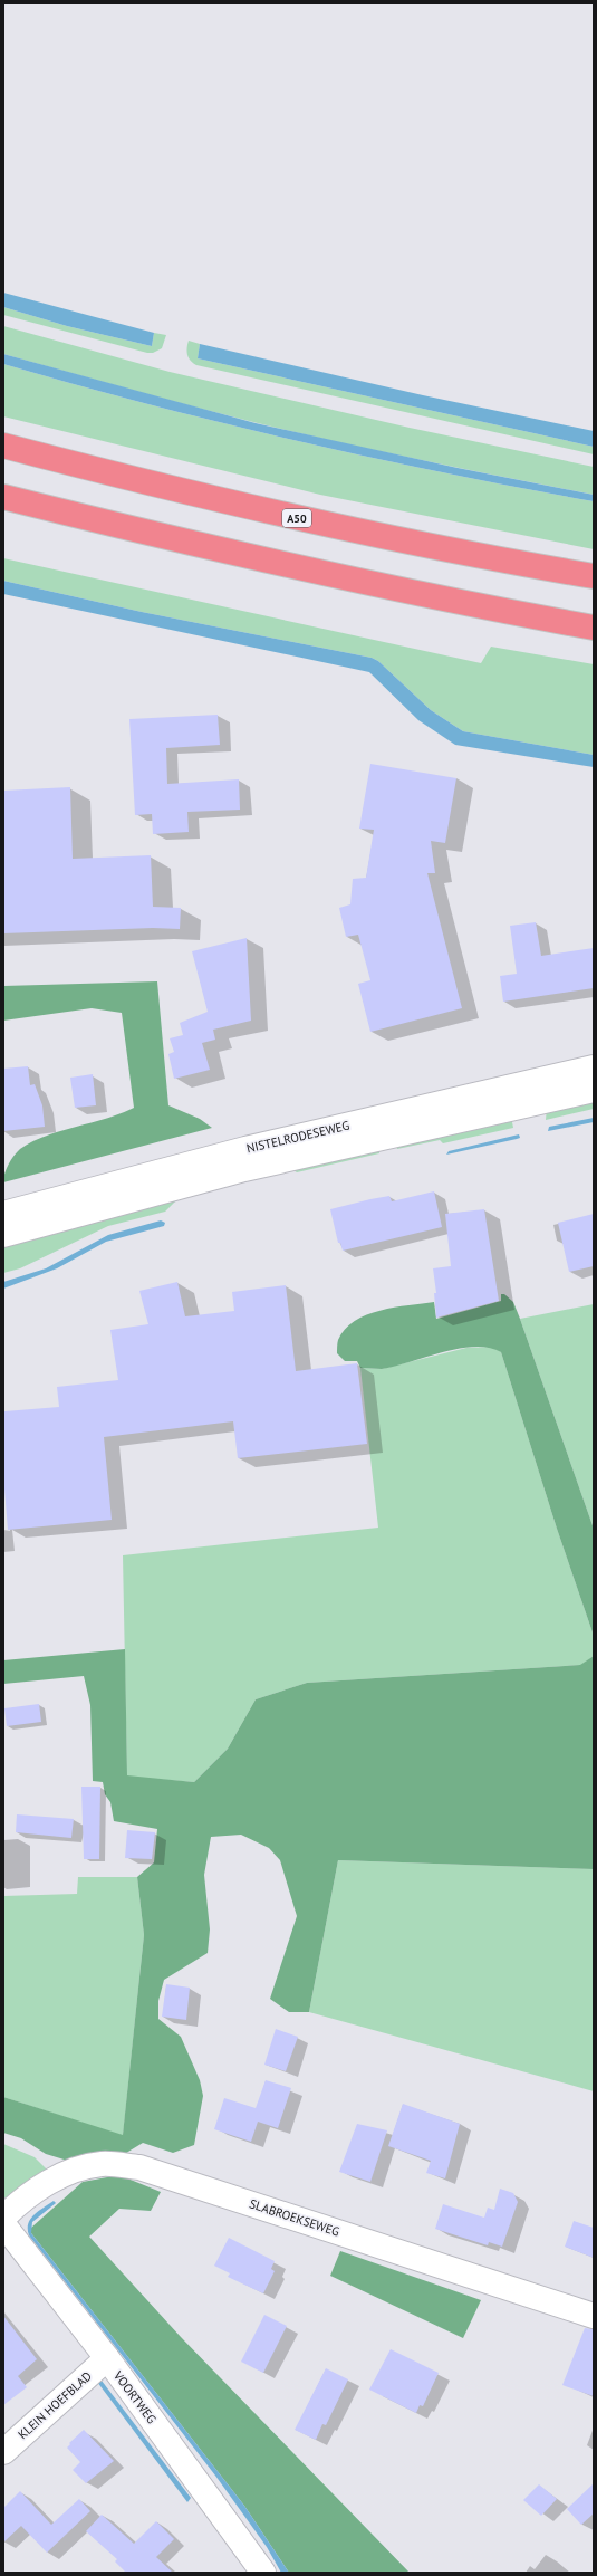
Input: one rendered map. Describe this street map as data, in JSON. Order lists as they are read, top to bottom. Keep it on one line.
{"streets":{"highway":["A50"],"street":["NISTELRODESEWEG","SLABROEKSEWEG","VOORTWEG","KLEIN HOEFBLAD"]},"crossings":[["VOORTWEG","KLEIN HOEFBLAD"]]}
